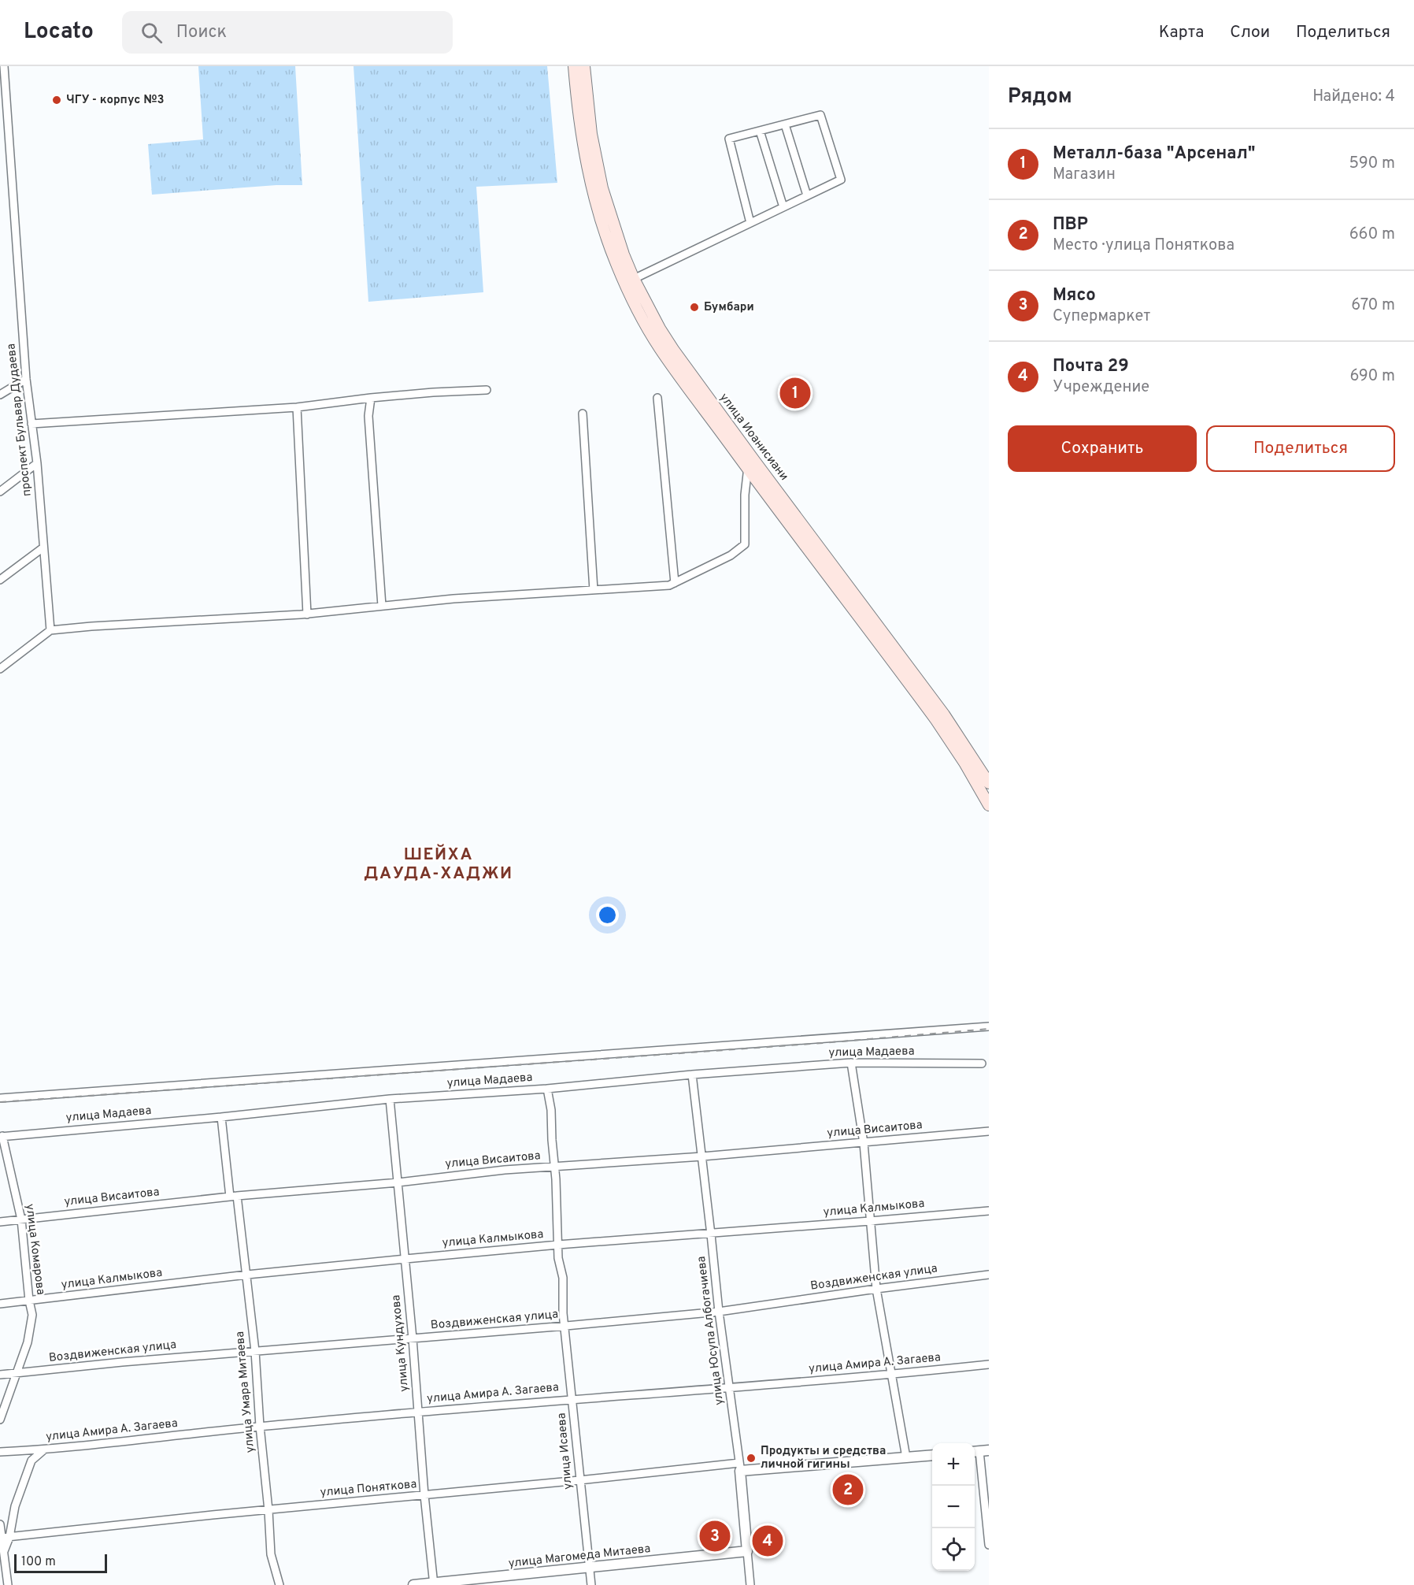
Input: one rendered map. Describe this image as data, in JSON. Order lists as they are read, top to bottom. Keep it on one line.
{"streets":{"main road":["улица Иоанисиани"],"street":["проспект Бульвар Дудаева","улица Мадаева","улица Висаитова","улица Калмыкова","улица Комарова","Воздвиженская улица","улица Юсупа Албогачиева","улица Кундухова","улица Амира А. Загаева","улица Умара Митаева","улица Исаева","улица Поняткова","улица Магомеда Митаева"]},"crossings":[["улица Мадаева","улица Комарова"],["улица Мадаева","улица Юсупа Албогачиева"],["улица Мадаева","улица Кундухова"],["улица Мадаева","улица Умара Митаева"],["улица Мадаева","улица Исаева"],["улица Висаитова","улица Комарова"],["улица Висаитова","улица Юсупа Албогачиева"],["улица Висаитова","улица Кундухова"],["улица Висаитова","улица Умара Митаева"],["улица Висаитова","улица Исаева"],["улица Калмыкова","улица Комарова"],["улица Калмыкова","улица Юсупа Албогачиева"],["улица Калмыкова","улица Кундухова"],["улица Калмыкова","улица Умара Митаева"],["улица Калмыкова","улица Исаева"],["улица Комарова","Воздвиженская улица"],["Воздвиженская улица","улица Юсупа Албогачиева"],["Воздвиженская улица","улица Кундухова"],["Воздвиженская улица","улица Умара Митаева"],["Воздвиженская улица","улица Исаева"],["улица Юсупа Албогачиева","улица Амира А. Загаева"],["улица Юсупа Албогачиева","улица Поняткова"],["улица Юсупа Албогачиева","улица Магомеда Митаева"],["улица Кундухова","улица Амира А. Загаева"],["улица Кундухова","улица Поняткова"],["улица Кундухова","улица Магомеда Митаева"],["улица Амира А. Загаева","улица Умара Митаева"],["улица Амира А. Загаева","улица Исаева"],["улица Умара Митаева","улица Поняткова"],["улица Исаева","улица Поняткова"],["улица Исаева","улица Магомеда Митаева"]],"districts":["ШЕЙХА ДАУДА-ХАДЖИ"],"places":["ЧГУ - корпус №3","Бумбари","Продукты и средства личной гигины"],"scale_bar":"100 m","page":{"header":"Locato","search":"Поиск","nav":["Карта","Слои","Поделиться"],"heading":["Рядом","Найдено: 4"],"list":[{"mark":"1","name":"Металл-база \"Арсенал\"","note":"Магазин","value":"590 m"},{"mark":"2","name":"ПВР","note":"Место · улица Поняткова","value":"660 m"},{"mark":"3","name":"Мясо","note":"Супермаркет","value":"670 m"},{"mark":"4","name":"Почта 29","note":"Учреждение","value":"690 m"}],"pins":["1","2","3","4"],"buttons":["Сохранить","Поделиться"],"map_buttons":["+","−"],"scale":"100 m"}}
